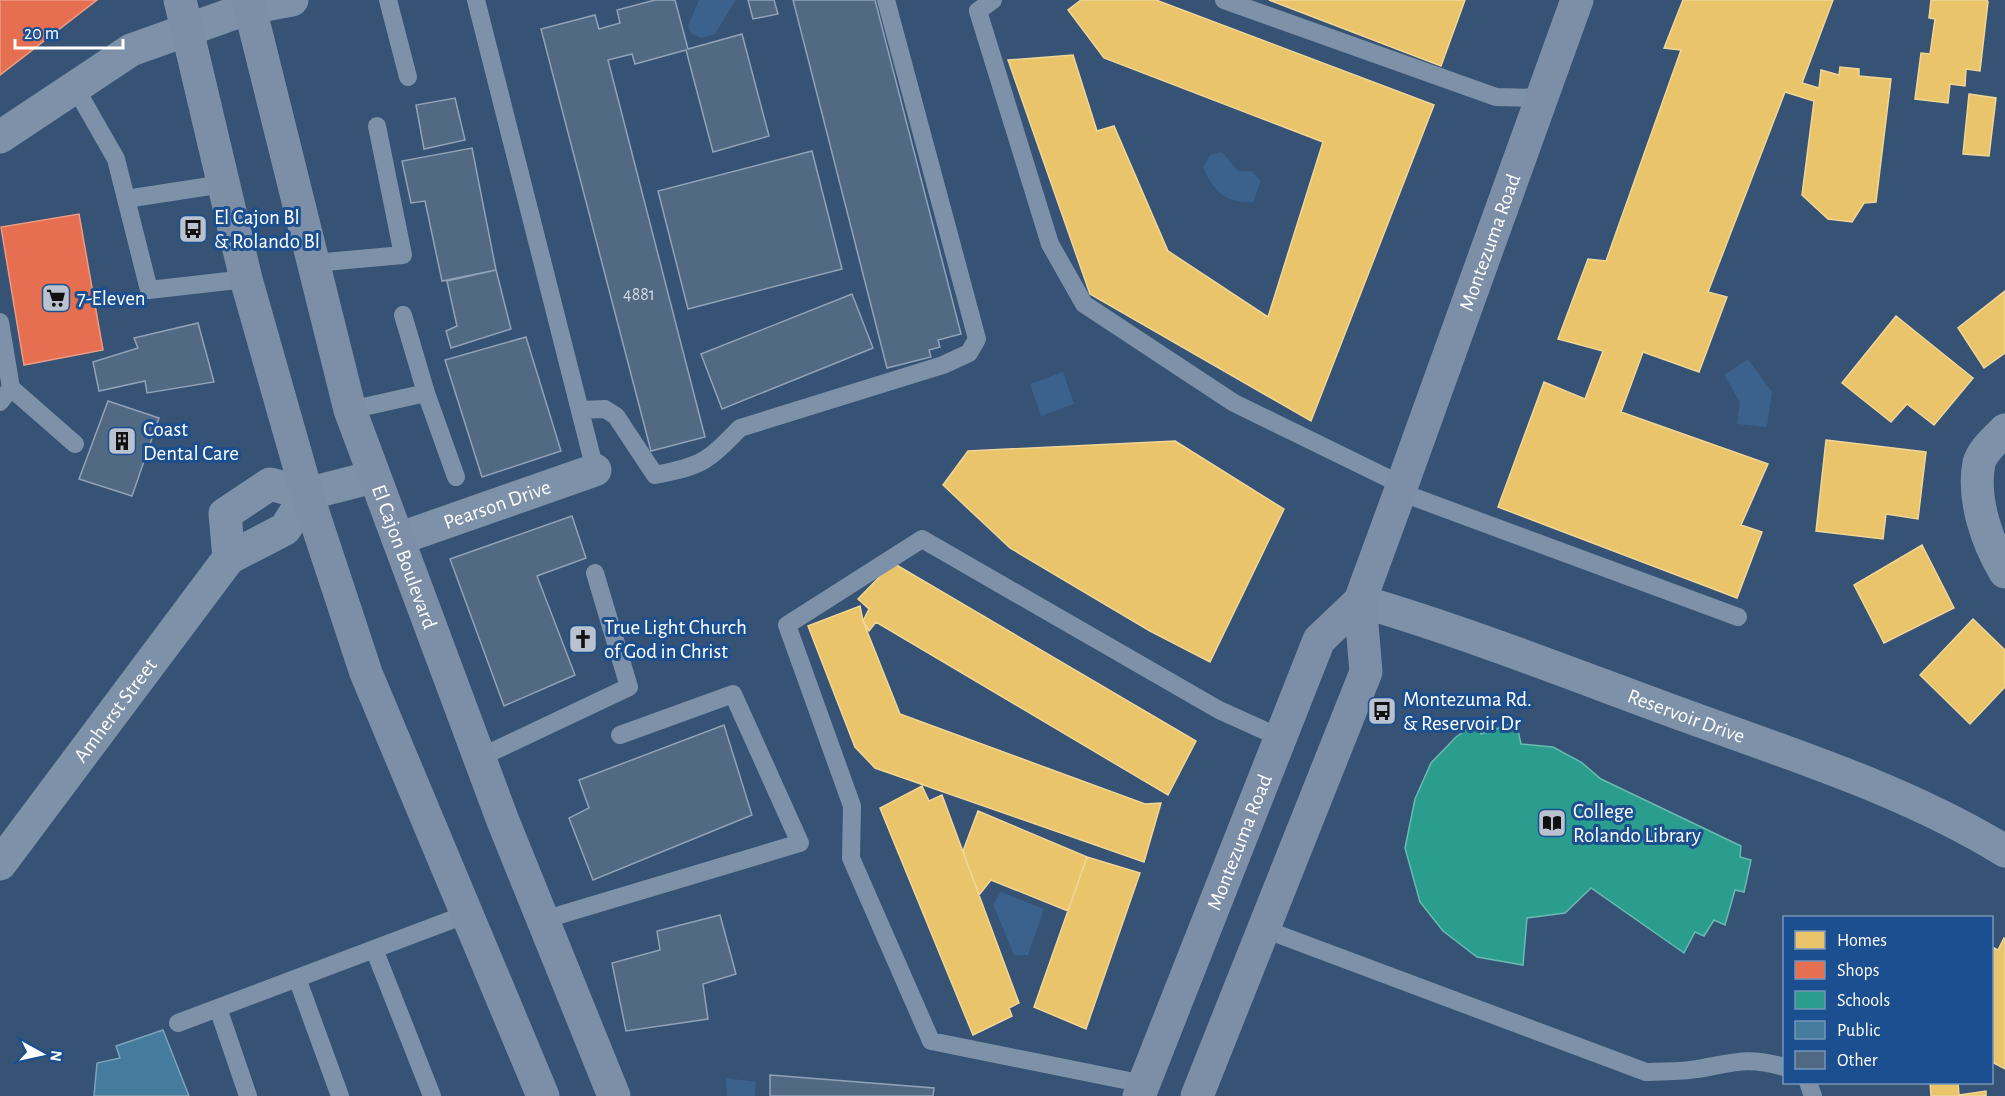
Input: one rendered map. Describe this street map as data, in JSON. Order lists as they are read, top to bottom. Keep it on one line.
{"streets":{"main road":["Montezuma Road","El Cajon Boulevard"],"street":["Pearson Drive","Amherst Street","Reservoir Drive"]},"crossings":[["Montezuma Road","Reservoir Drive"],["Pearson Drive","El Cajon Boulevard"]],"places":{"bus stop":["El Cajon Bl & Rolando Bl","Montezuma Rd. & Reservoir Dr"],"supermarket":["7-Eleven"],"building":["Coast Dental Care"],"church":["True Light Church of God in Christ"],"library":["College Rolando Library"]},"house_numbers":["4881"],"legend":["Homes","Shops","Schools","Public","Other"],"scale_bar":"20 m","north":"right"}
